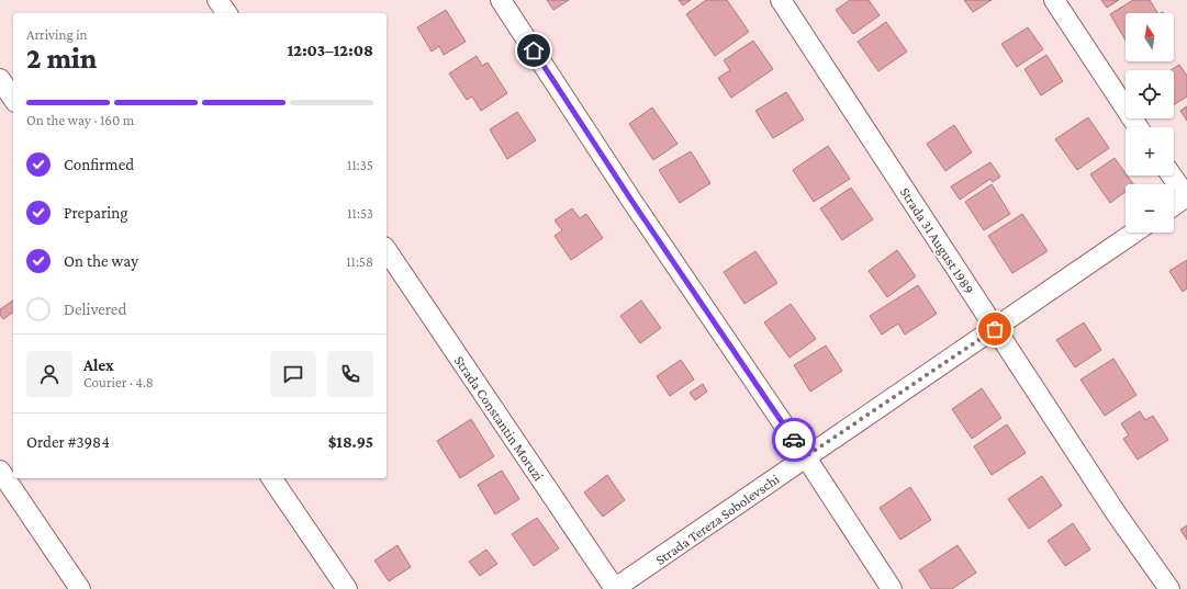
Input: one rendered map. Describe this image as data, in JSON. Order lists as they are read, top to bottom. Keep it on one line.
{"streets":{"street":["Strada 31 August 1989","Strada Constantin Moruzi","Strada Tereza Sobolevschi"]},"crossings":[["Strada 31 August 1989","Strada Tereza Sobolevschi"],["Strada Constantin Moruzi","Strada Tereza Sobolevschi"]],"north":"top","page":{"map_buttons":["+","−"],"heading":["2 min","Arriving in","12:03–12:08"],"panel":["Alex","Courier · 4.8","Order #3984","$18.95"],"bar":"On the way · 160 m","list":[["Confirmed","11:35"],["Preparing","11:53"],["On the way","11:58"],"Delivered"]}}
